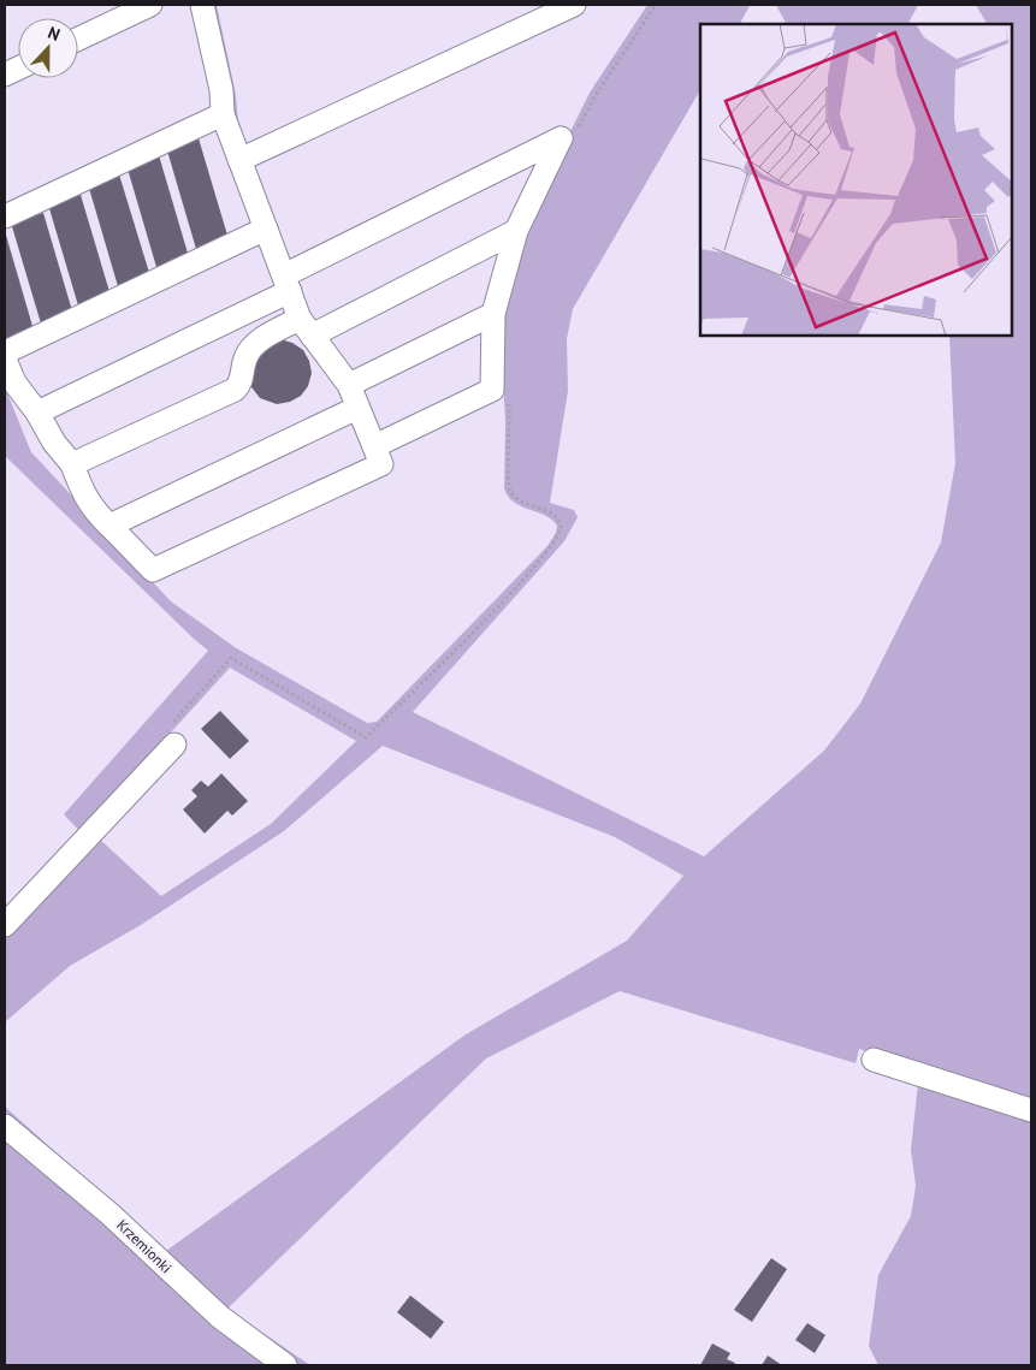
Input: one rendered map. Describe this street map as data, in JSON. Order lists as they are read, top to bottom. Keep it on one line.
{"streets":{"street":["Krzemionki"]},"north":"top"}
